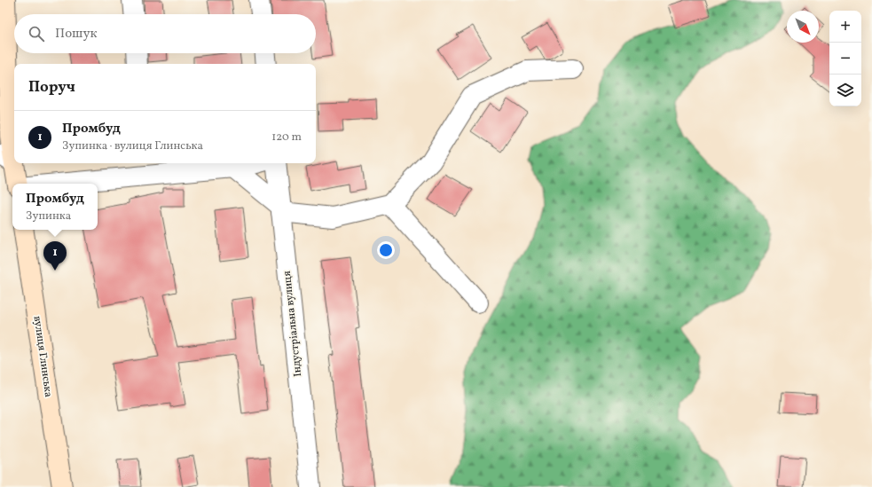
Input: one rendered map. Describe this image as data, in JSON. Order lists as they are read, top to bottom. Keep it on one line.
{"streets":{"main road":["вулиця Глинська"],"street":["Індустріальна вулиця"]},"north":"bottom right","page":{"map_buttons":["+","−"],"search":"Пошук","heading":"Поруч","list":[{"mark":"1","name":"Промбуд","note":"Зупинка · вулиця Глинська","value":"120 m"}],"popup":["Промбуд","Зупинка"],"pins":"1"}}
